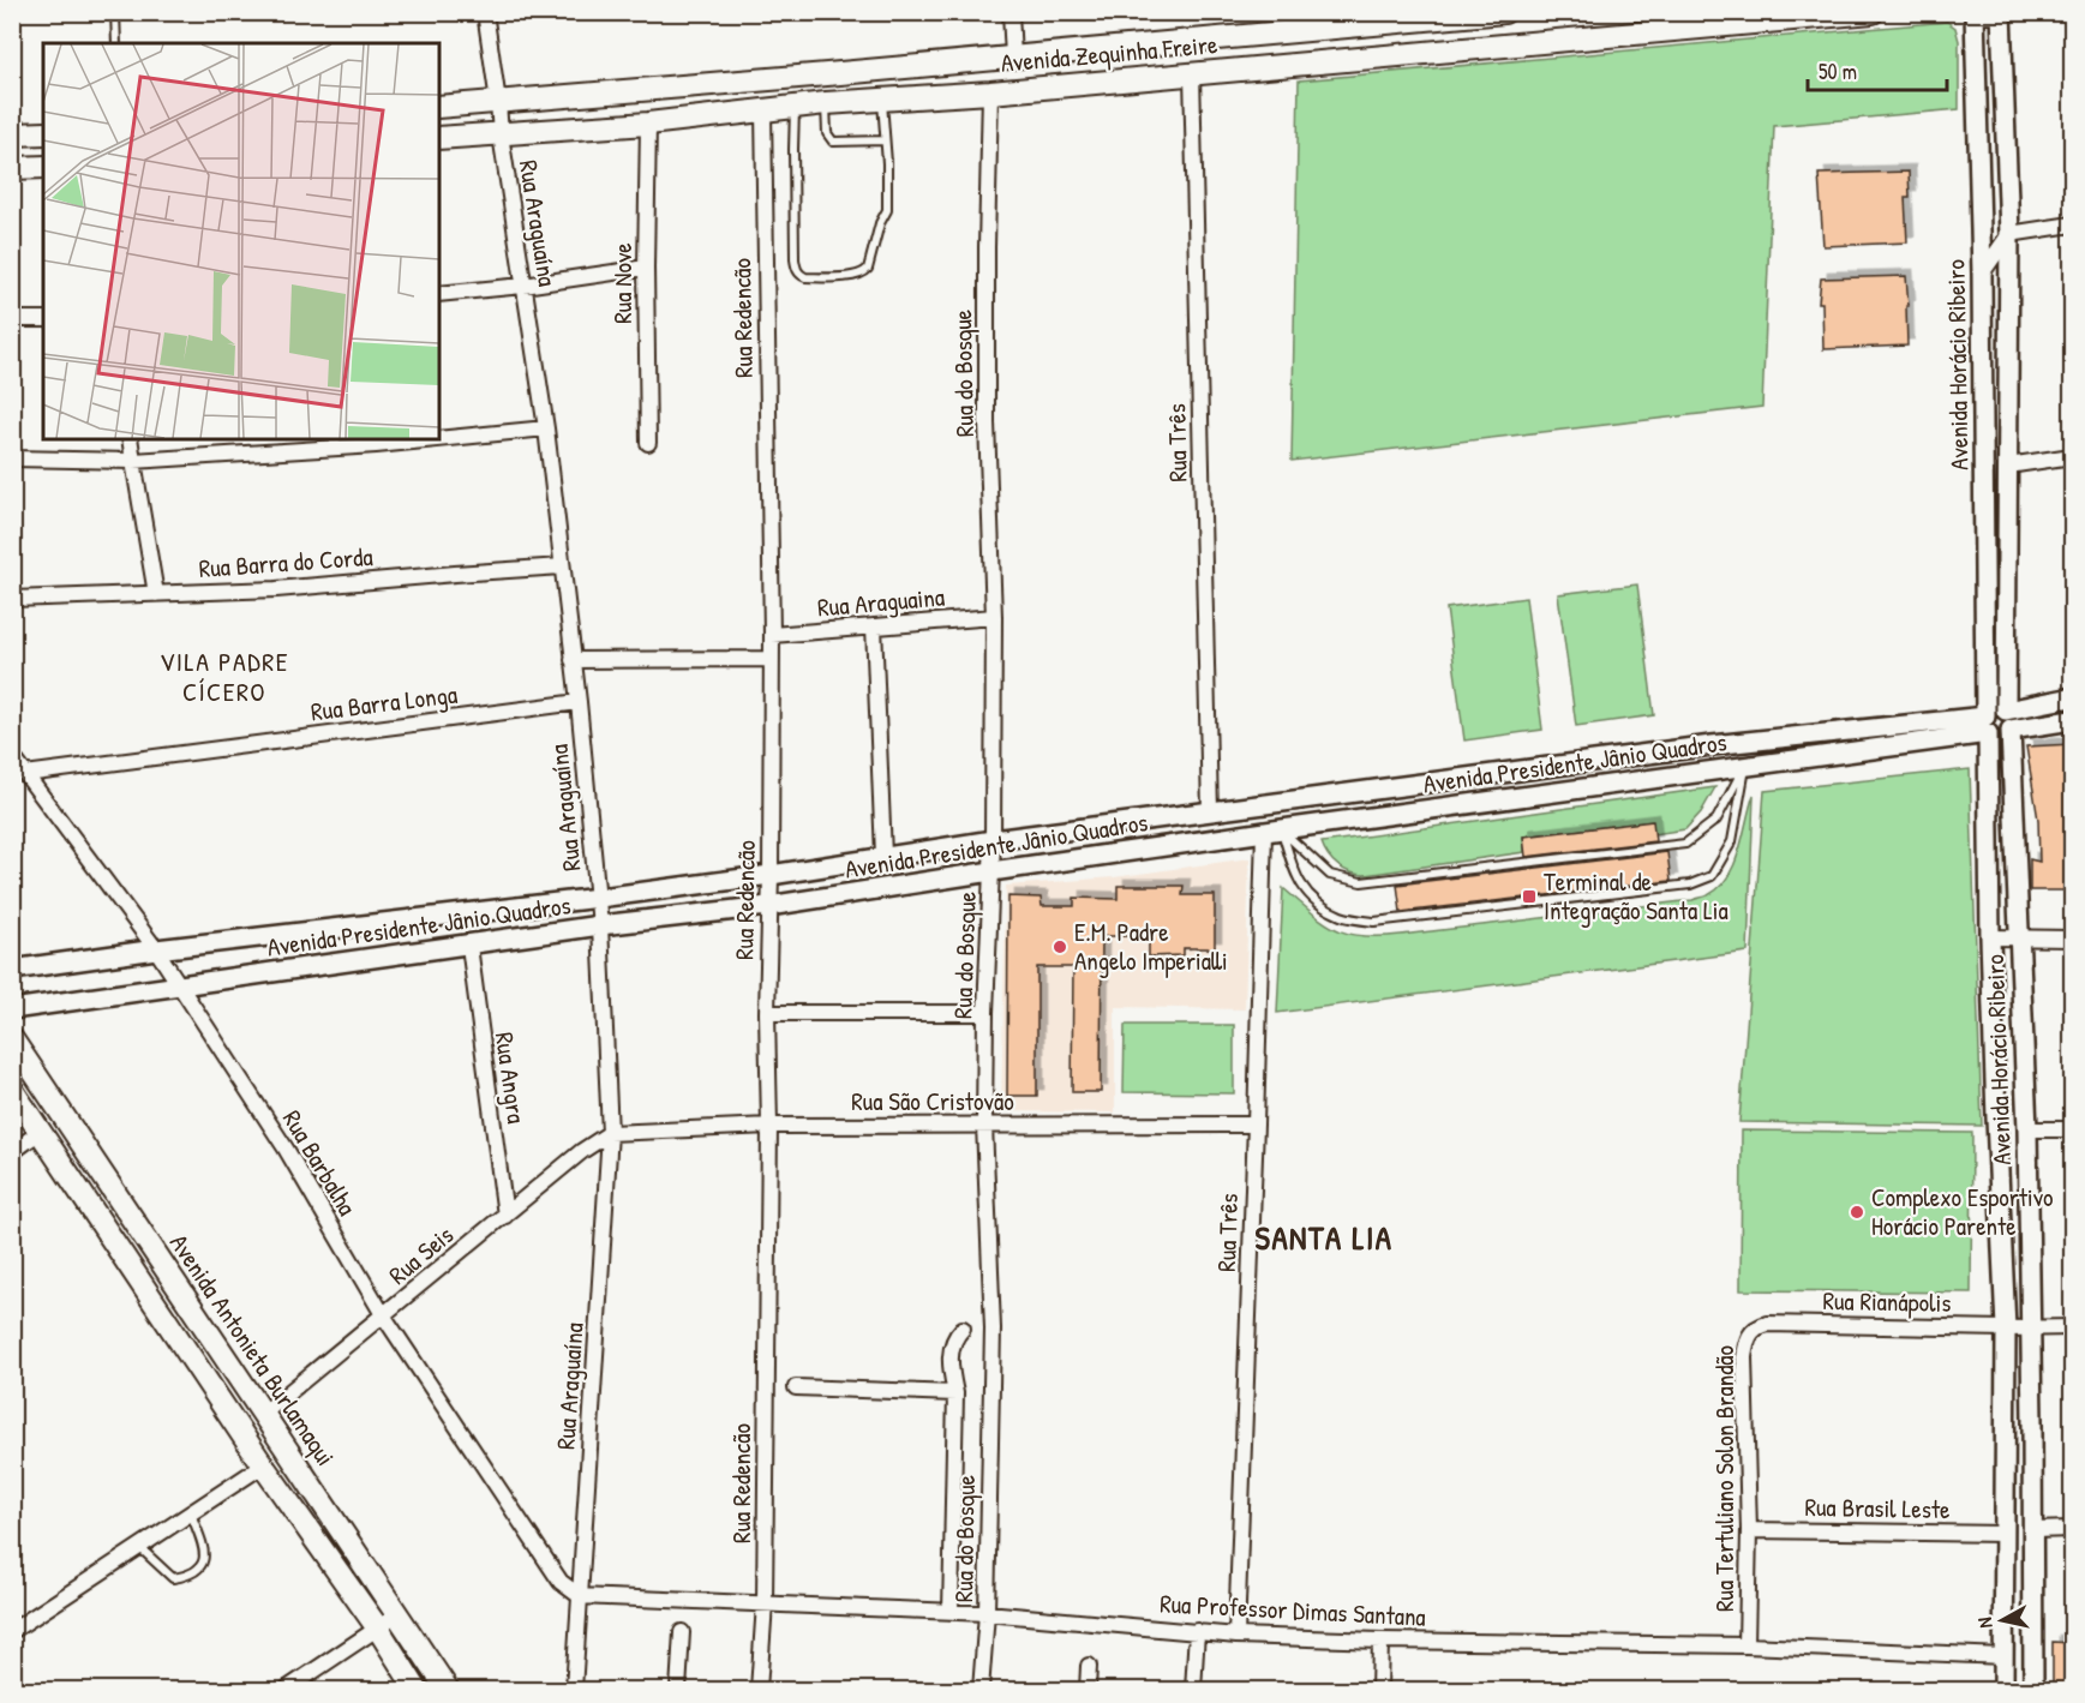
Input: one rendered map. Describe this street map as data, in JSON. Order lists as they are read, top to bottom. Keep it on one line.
{"streets":{"main road":["Avenida Zequinha Freire","Avenida Antonieta Burlamaqui"],"street":["Rua Araguaína","Rua Nove","Rua Redencão","Avenida Horácio Ribeiro","Rua do Bosque","Rua Três","Rua Barra do Corda","Rua Araguaina","Rua Barra Longa","Avenida Presidente Jânio Quadros","Rua Angra","Rua São Cristovão","Rua Barbalha","Rua Seis","Rua Rianápolis","Rua Tertuliano Solon Brandão","Rua Brasil Leste","Rua Professor Dimas Santana"]},"crossings":[["Avenida Zequinha Freire","Rua Araguaína"],["Avenida Zequinha Freire","Rua Nove"],["Avenida Zequinha Freire","Rua Redencão"],["Avenida Zequinha Freire","Rua do Bosque"],["Avenida Zequinha Freire","Rua Três"],["Rua Araguaína","Rua Barra do Corda"],["Rua Araguaína","Rua Barra Longa"],["Rua Araguaína","Avenida Presidente Jânio Quadros"],["Rua Araguaína","Rua São Cristovão"],["Rua Araguaína","Rua Barbalha"],["Rua Araguaína","Rua Seis"],["Rua Araguaína","Rua Professor Dimas Santana"],["Rua Redencão","Rua Araguaina"],["Rua Redencão","Avenida Presidente Jânio Quadros"],["Rua Redencão","Rua São Cristovão"],["Rua Redencão","Rua Professor Dimas Santana"],["Avenida Horácio Ribeiro","Avenida Presidente Jânio Quadros"],["Avenida Horácio Ribeiro","Rua Rianápolis"],["Avenida Horácio Ribeiro","Rua Brasil Leste"],["Avenida Horácio Ribeiro","Rua Professor Dimas Santana"],["Rua do Bosque","Rua Araguaina"],["Rua do Bosque","Avenida Presidente Jânio Quadros"],["Rua do Bosque","Rua São Cristovão"],["Rua do Bosque","Rua Professor Dimas Santana"],["Rua Três","Avenida Presidente Jânio Quadros"],["Rua Três","Rua São Cristovão"],["Rua Três","Rua Professor Dimas Santana"],["Rua Barra Longa","Rua Barbalha"],["Avenida Presidente Jânio Quadros","Rua Angra"],["Avenida Presidente Jânio Quadros","Rua Barbalha"],["Rua Angra","Rua Seis"],["Rua São Cristovão","Rua Seis"],["Rua Barbalha","Rua Seis"],["Rua Barbalha","Rua Professor Dimas Santana"],["Rua Seis","Avenida Antonieta Burlamaqui"],["Rua Rianápolis","Rua Tertuliano Solon Brandão"],["Rua Tertuliano Solon Brandão","Rua Brasil Leste"],["Rua Tertuliano Solon Brandão","Rua Professor Dimas Santana"]],"districts":["VILA PADRE CÍCERO","SANTA LIA"],"places":{"transit":["Terminal de Integração Santa Lia"],"other":["E.M. Padre Angelo Imperialli","Complexo Esportivo Horácio Parente"]},"scale_bar":"50 m","north":"left"}
